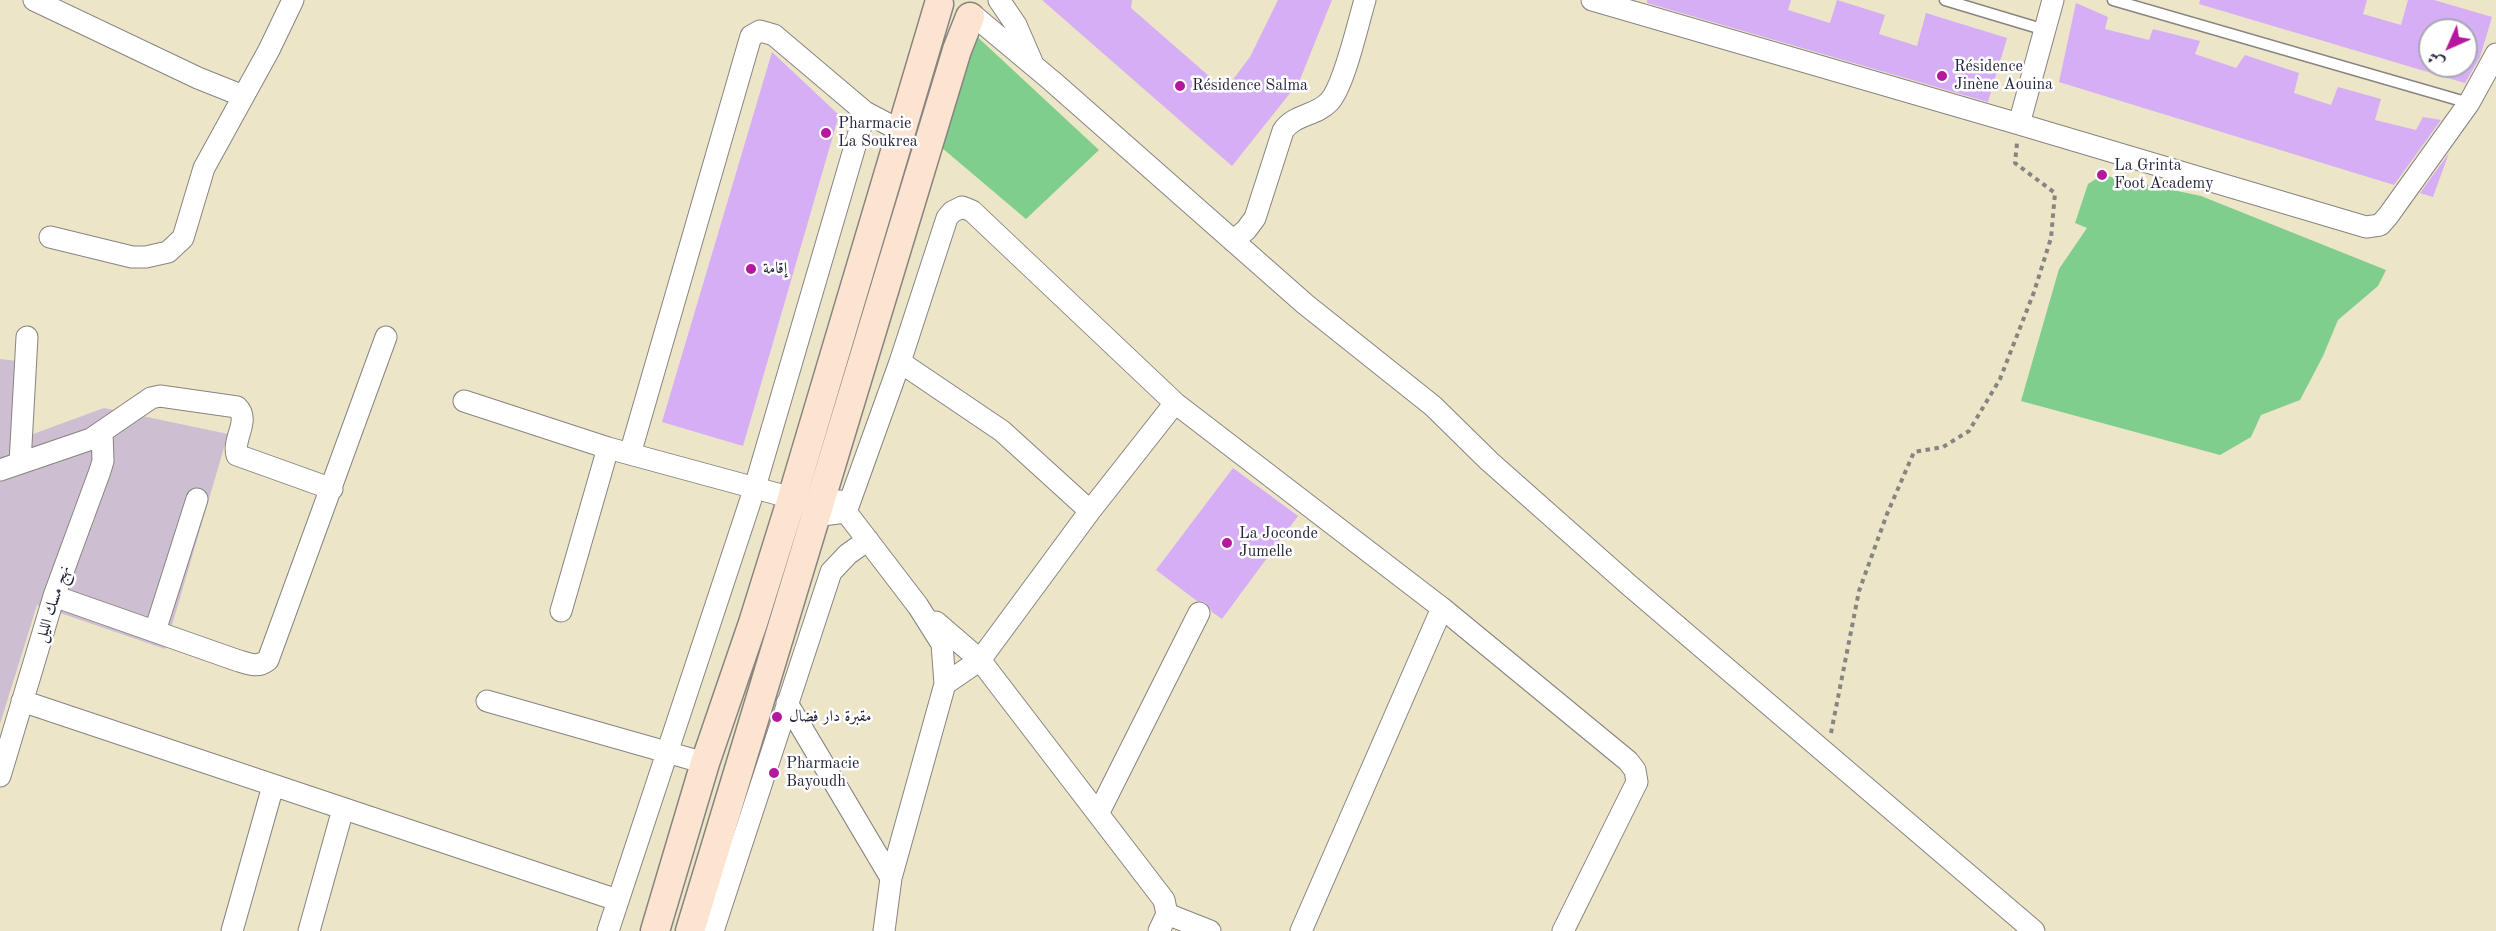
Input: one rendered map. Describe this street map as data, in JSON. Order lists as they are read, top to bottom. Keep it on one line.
{"streets":{"street":["نهج مسك الليل"]},"places":["Résidence Jinène Aouina","Résidence Salma","Pharmacie La Soukrea","La Grinta Foot Academy","إقامة","La Joconde Jumelle","مقبرة دار فضال","Pharmacie Bayoudh"],"north":"bottom left"}
